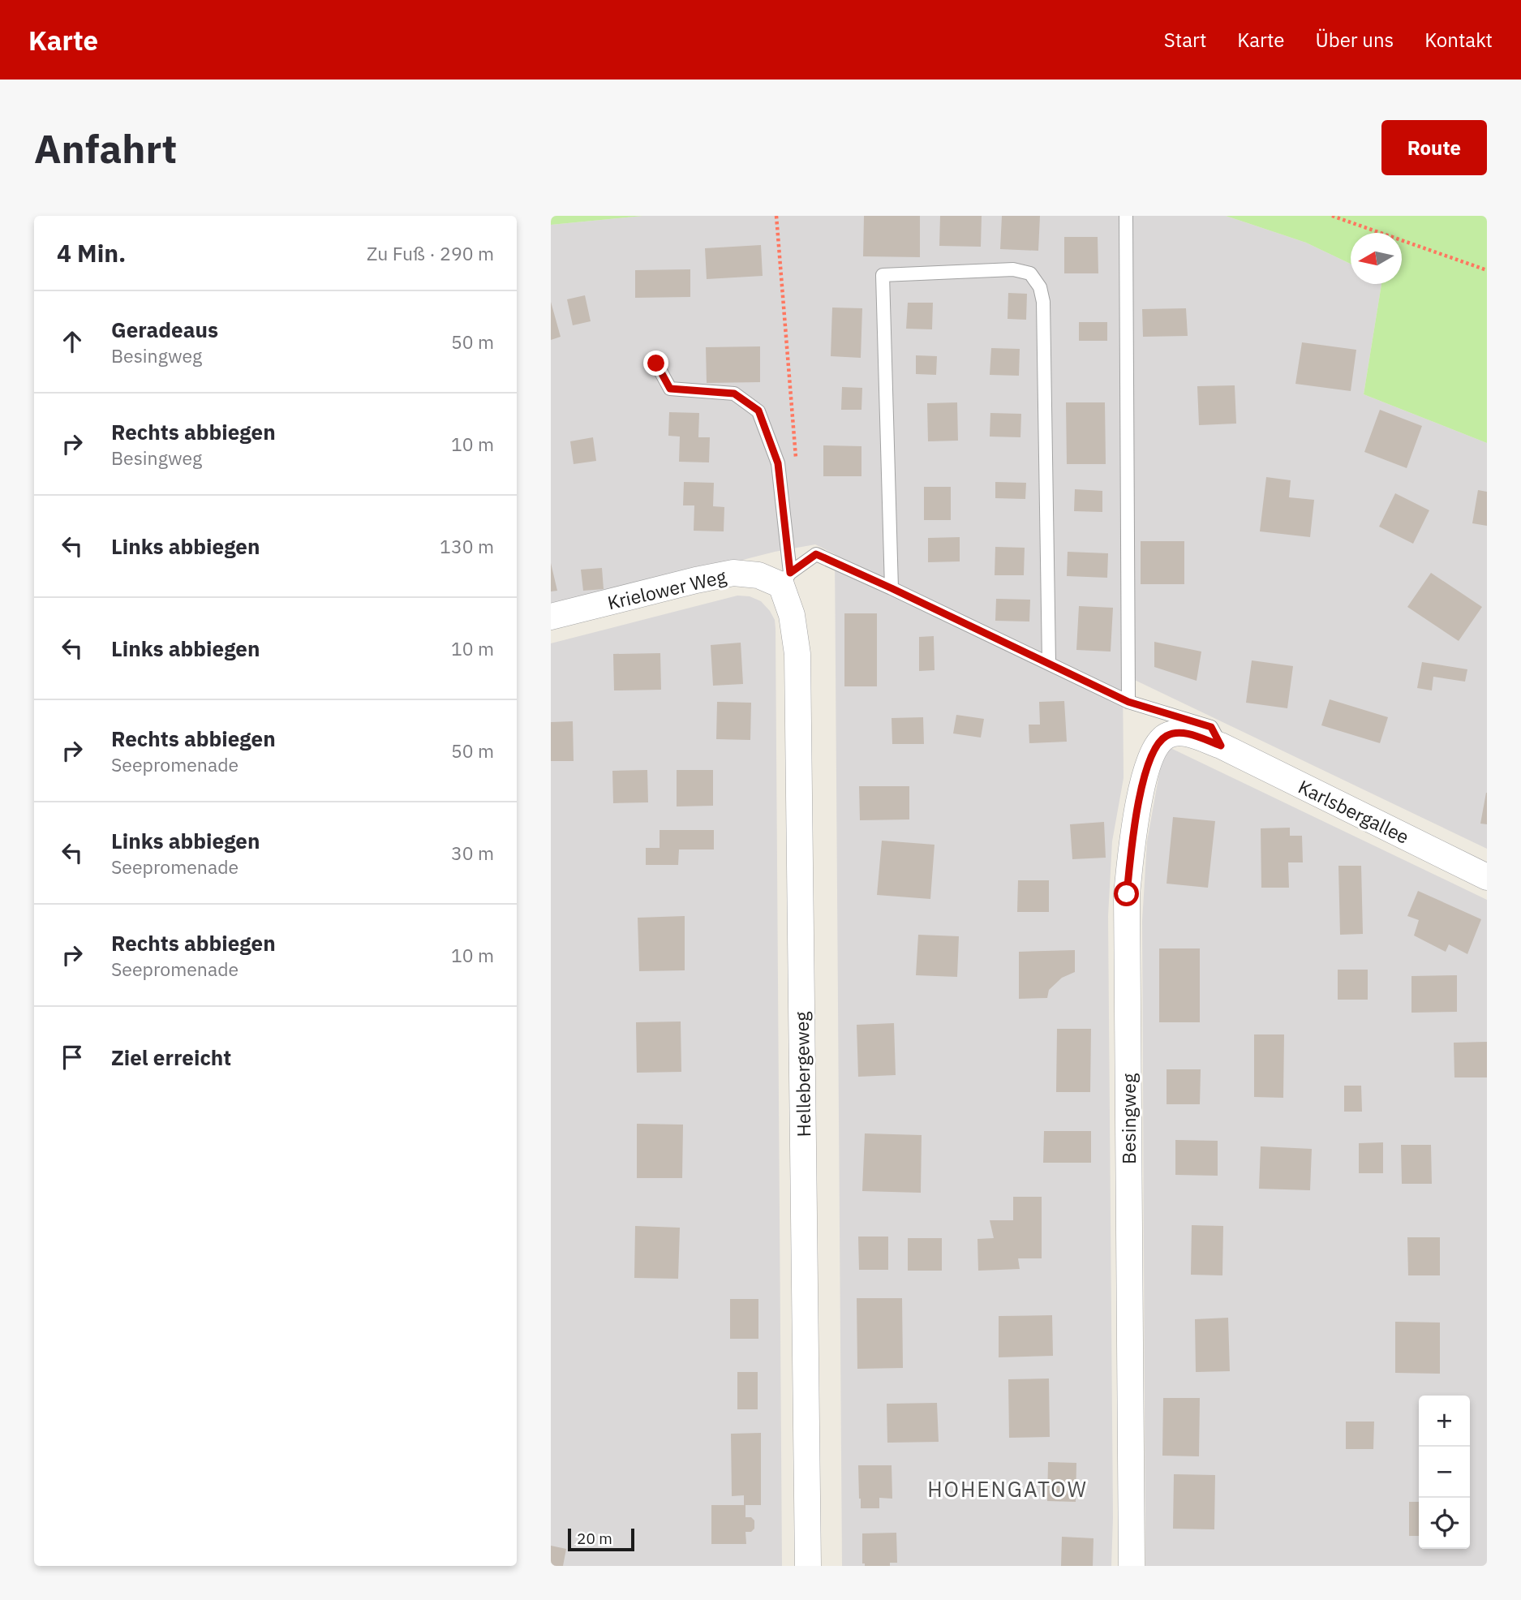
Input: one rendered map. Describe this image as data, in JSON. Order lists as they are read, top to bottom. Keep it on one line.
{"streets":{"street":["Krielower Weg","Karlsbergallee","Hellebergeweg","Besingweg"]},"crossings":[["Krielower Weg","Hellebergeweg"],["Karlsbergallee","Besingweg"]],"districts":["HOHENGATOW"],"scale_bar":"20 m","north":"left","page":{"header":"Karte","nav":["Start","Karte","Über uns","Kontakt"],"buttons":"Route","title":"Anfahrt","heading":["4 Min.","Zu Fuß · 290 m"],"list":[["Geradeaus","Besingweg","50 m"],["Rechts abbiegen","Besingweg","10 m"],["Links abbiegen","130 m"],["Links abbiegen","10 m"],["Rechts abbiegen","Seepromenade","50 m"],["Links abbiegen","Seepromenade","30 m"],["Rechts abbiegen","Seepromenade","10 m"],"Ziel erreicht"],"map_buttons":["+","−"],"scale":"20 m"}}
